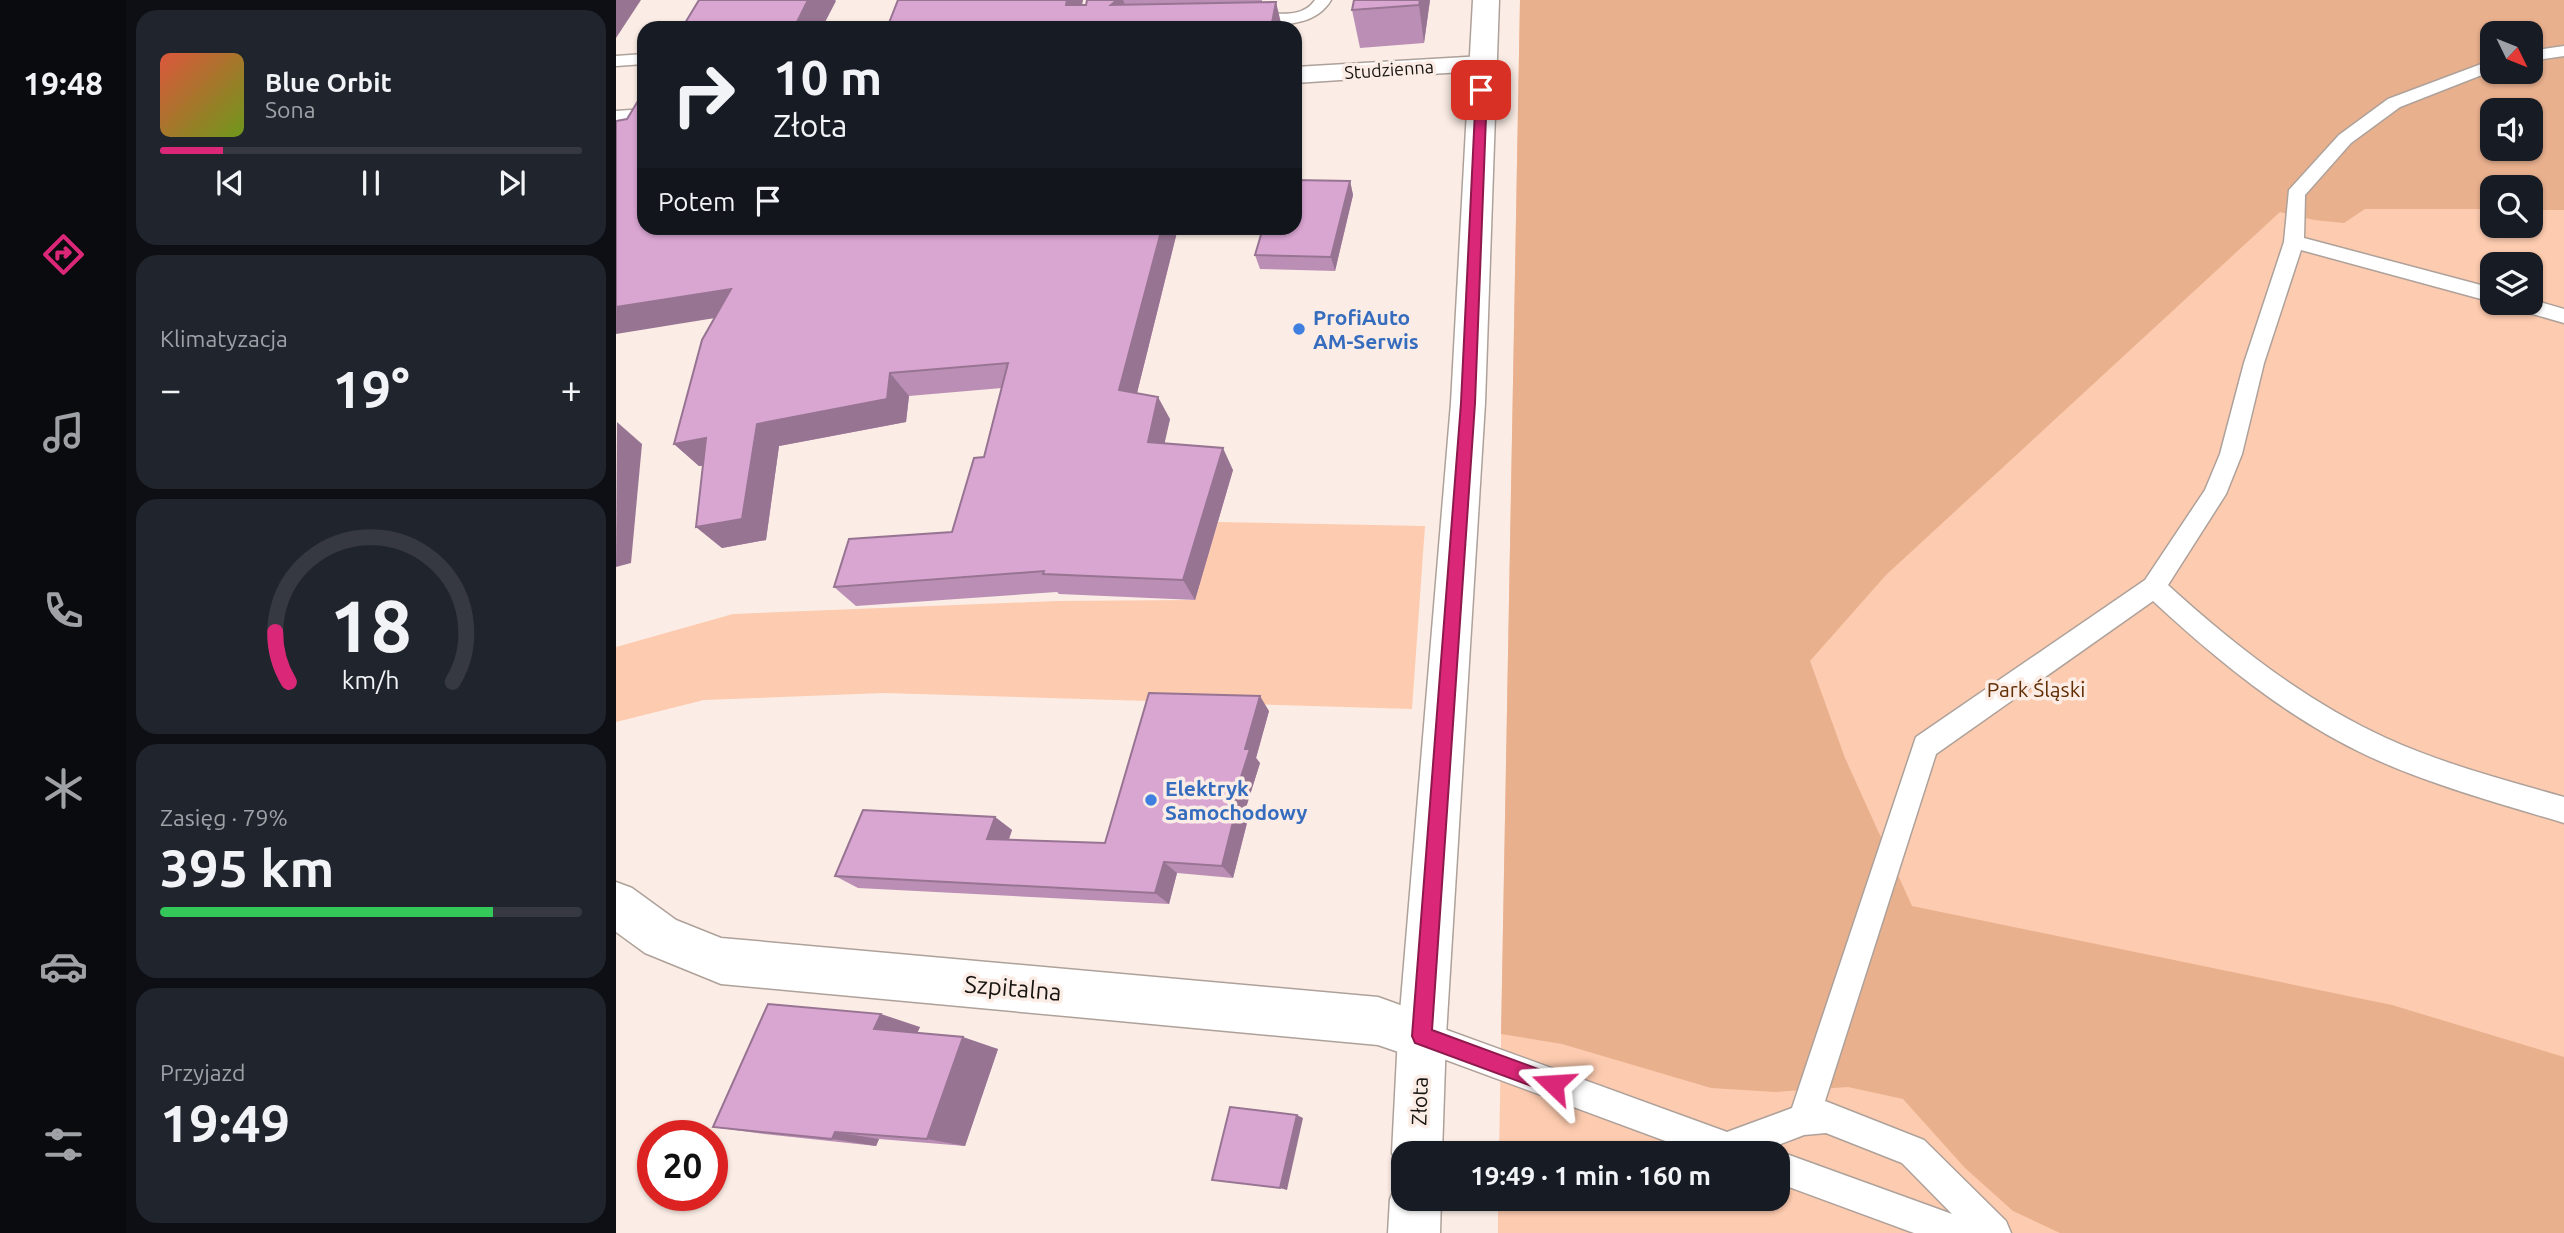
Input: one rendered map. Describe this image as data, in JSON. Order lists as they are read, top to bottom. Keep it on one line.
{"streets":{"street":["Studzienna","Szpitalna","Złota"]},"crossings":[["Studzienna","Złota"],["Szpitalna","Złota"]],"parks":["Park Śląski"],"places":["ProfiAuto AM-Serwis","Elektryk Samochodowy"],"north":"bottom right","page":{"tabs":"19:48","turn":["10 m","Złota"],"song":["Blue Orbit","Sona"],"then":"Potem","tile":["Klimatyzacja",["Zasięg · 79%","395 km"],["Przyjazd","19:49"]],"heat":["−","19°","+"],"limit":"20","trip":"19:49 · 1 min · 160 m","gauge":["18","km/h"]}}
